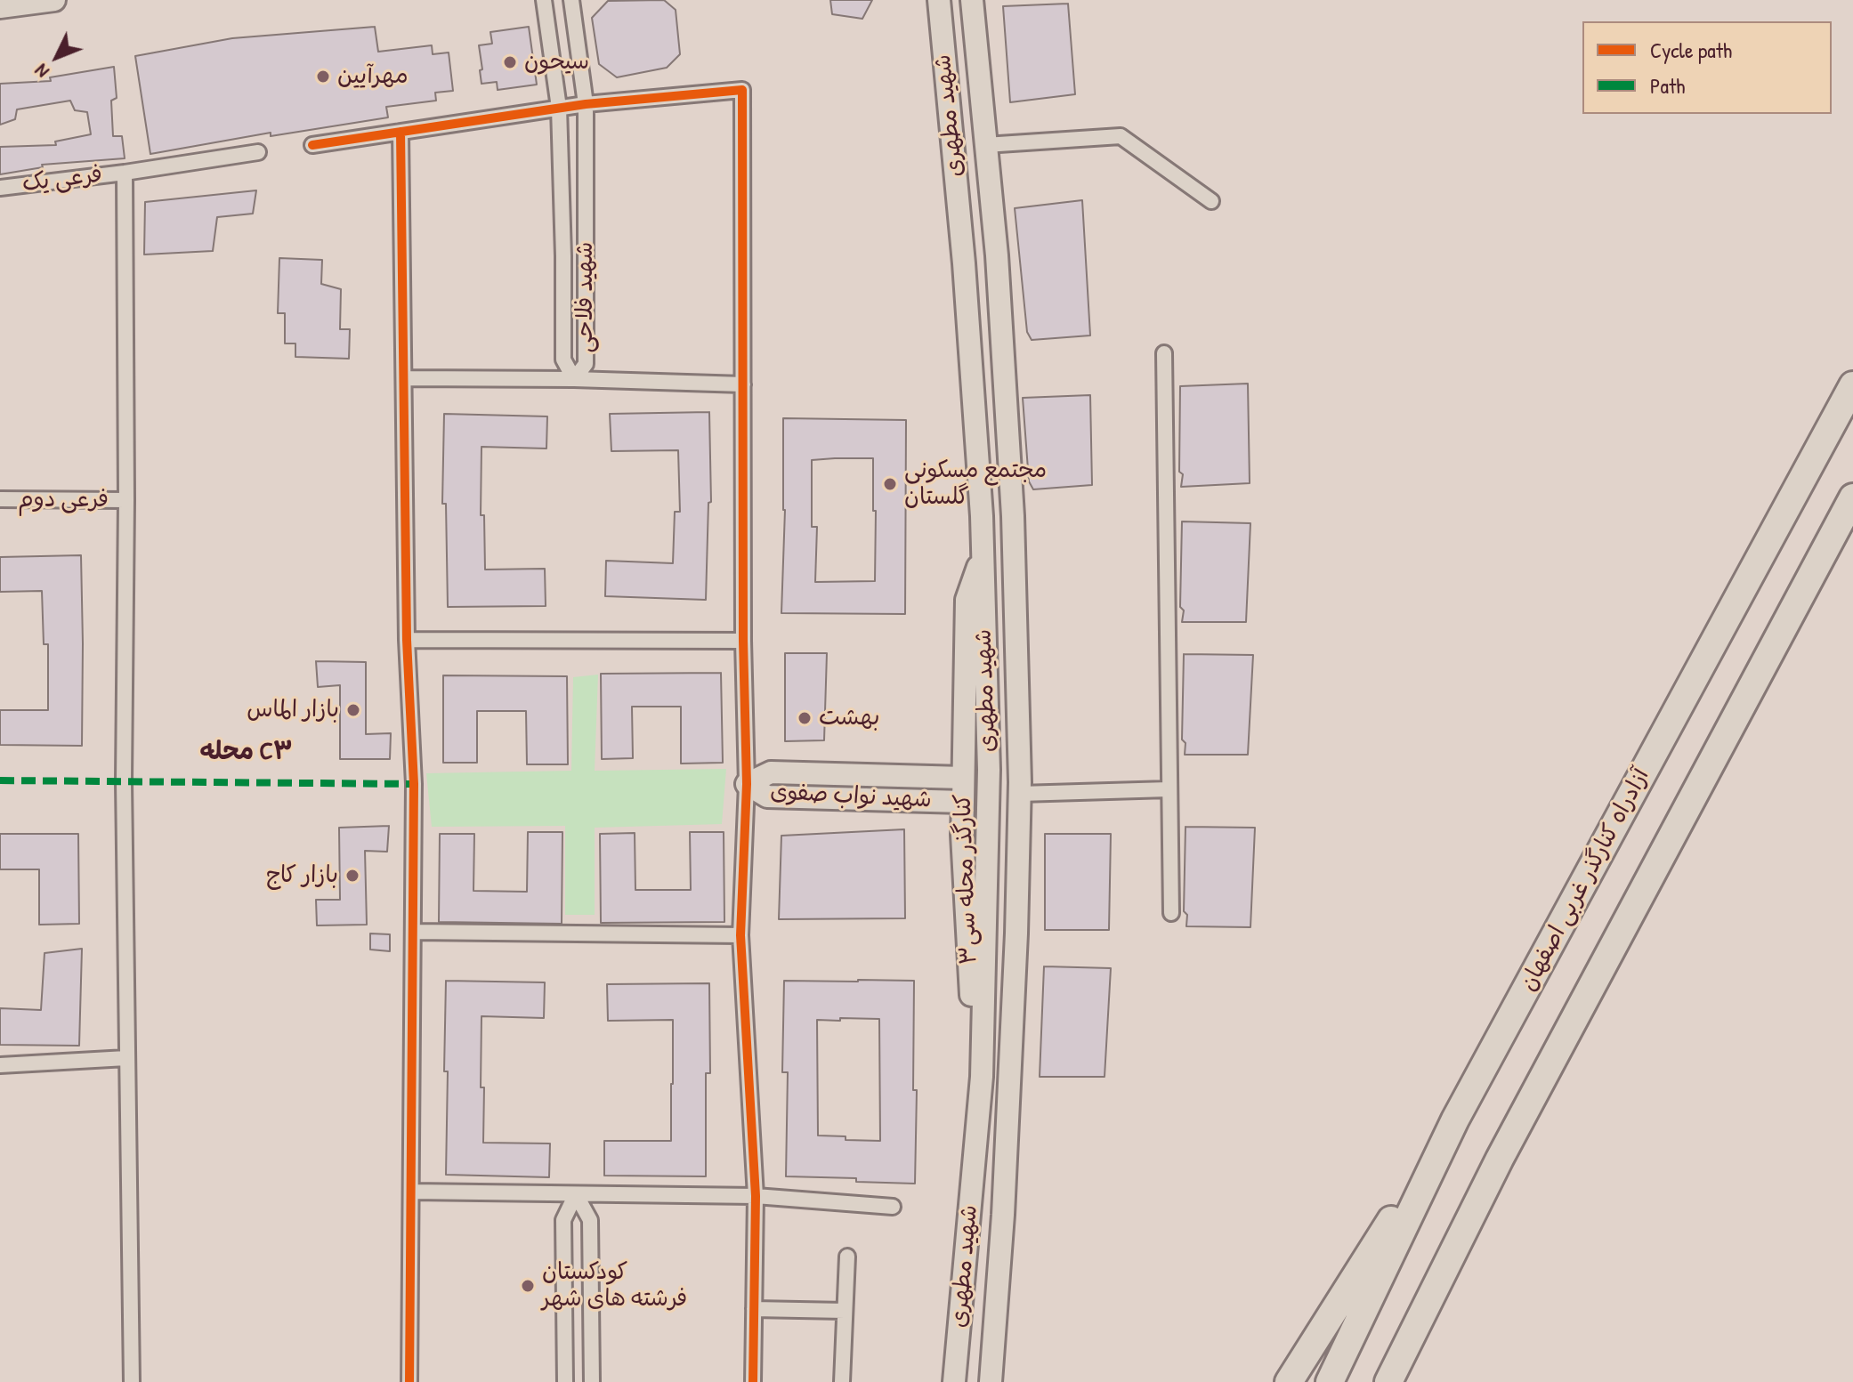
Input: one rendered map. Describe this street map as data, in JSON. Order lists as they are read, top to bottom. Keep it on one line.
{"streets":{"highway":["آزادراه کنارگذر غربی اصفهان"],"main road":["شهید مطهری","شهید نواب صفوی","کنارگذر محله سی۳"],"street":["فرعی یک","شهید فلاحی","فرعی دوم"]},"crossings":[["شهید مطهری","کنارگذر محله سی۳"],["شهید نواب صفوی","کنارگذر محله سی۳"]],"districts":["محله C۳"],"places":["سیحون","مهرآیین","مجتمع مسکونی گلستان","بازار الماس","بهشت","بازار کاج","کودکستان فرشته های شهر"],"legend":["Cycle path","Path"],"north":"bottom left"}
